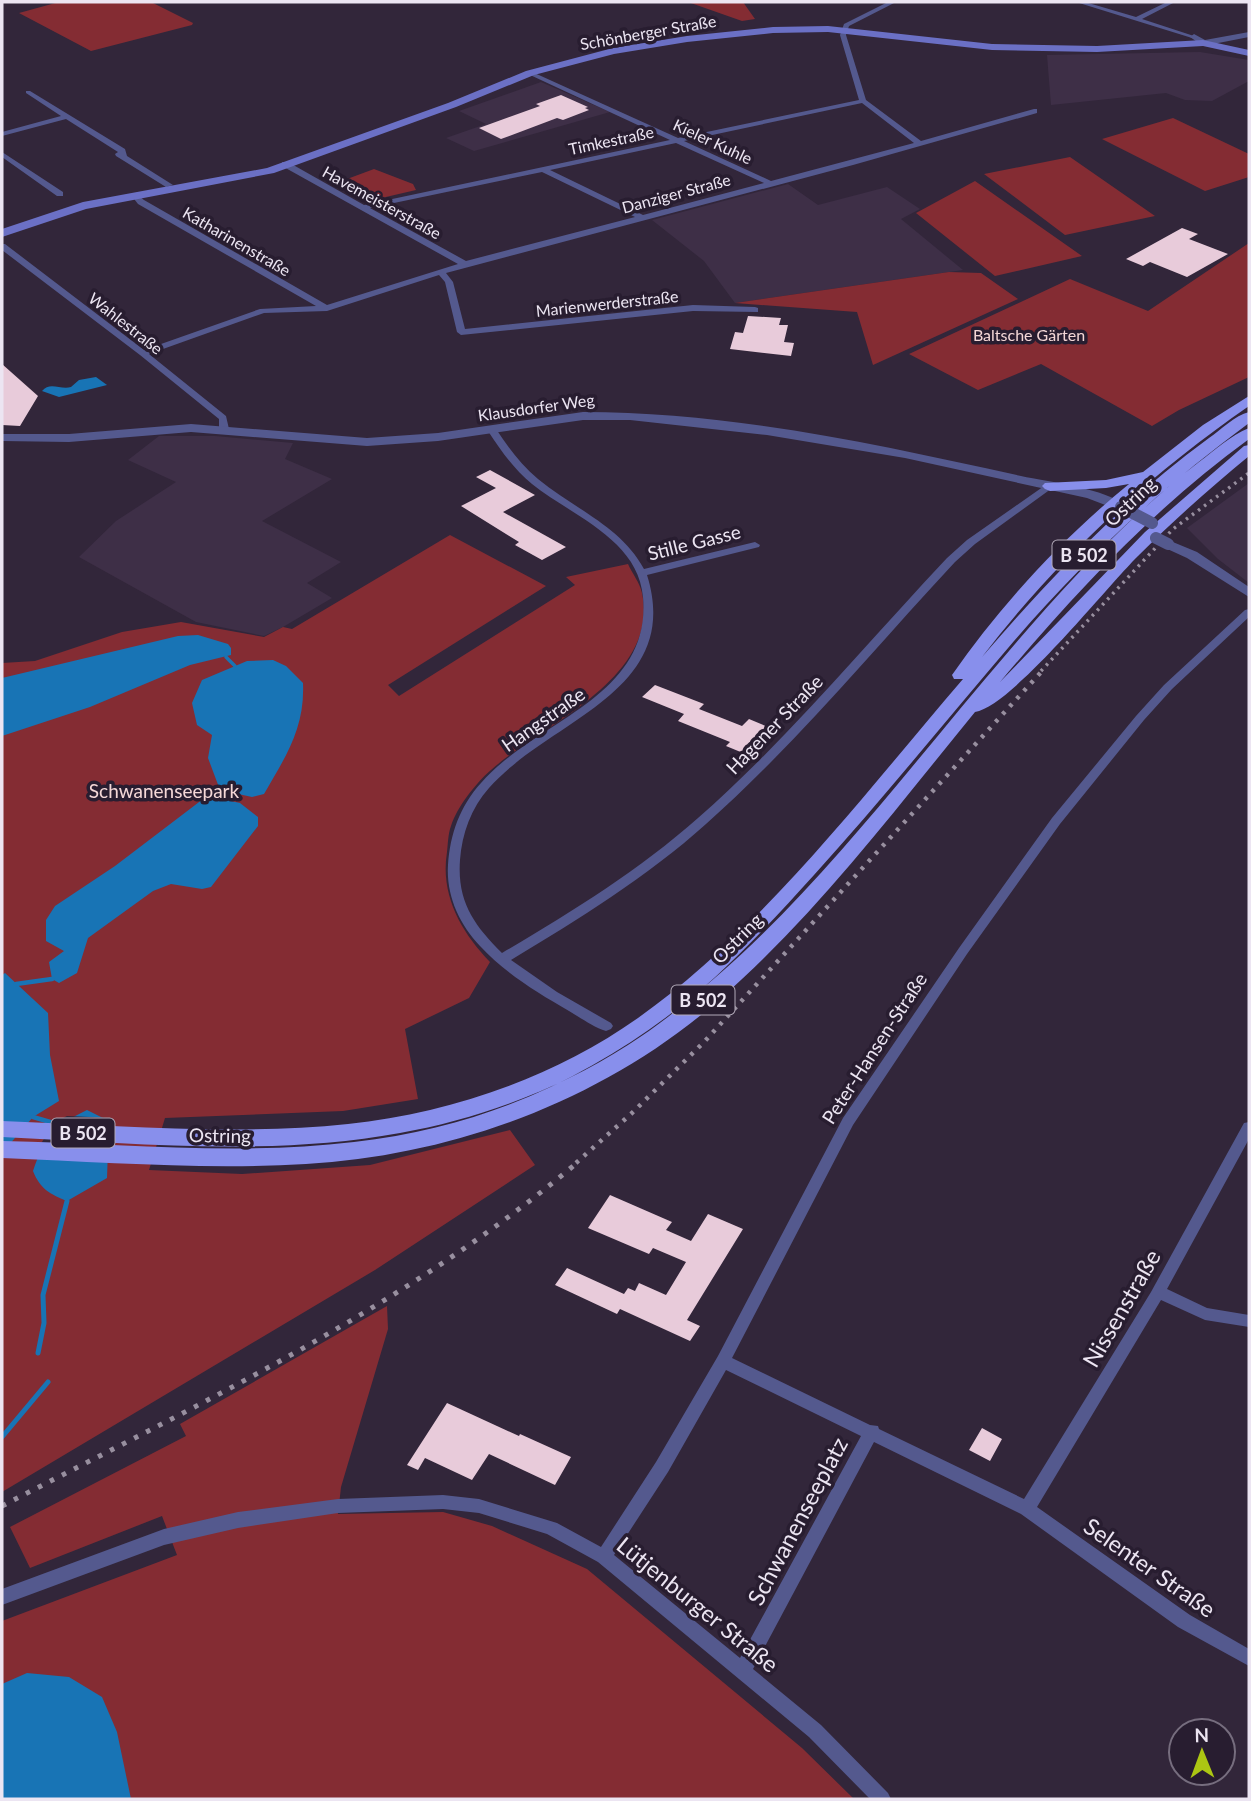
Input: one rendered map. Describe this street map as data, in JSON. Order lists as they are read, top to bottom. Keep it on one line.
{"streets":{"highway":["Ostring","B 502"],"main road":["Schönberger Straße"],"street":["Timkestraße","Kieler Kuhle","Danziger Straße","Havemeisterstraße","Katharinenstraße","Marienwerderstraße","Wahlestraße","Klausdorfer Weg","Stille Gasse","Hangstraße","Hagener Straße","Peter-Hansen-Straße","Nissenstraße","Schwanenseeplatz","Selenter Straße","Lütjenburger Straße"]},"crossings":[["Schönberger Straße","Kieler Kuhle"],["Schönberger Straße","Havemeisterstraße"],["Schönberger Straße","Katharinenstraße"],["Timkestraße","Kieler Kuhle"],["Timkestraße","Havemeisterstraße"],["Kieler Kuhle","Danziger Straße"],["Danziger Straße","Havemeisterstraße"],["Danziger Straße","Katharinenstraße"],["Danziger Straße","Marienwerderstraße"],["Wahlestraße","Klausdorfer Weg"],["Klausdorfer Weg","Hangstraße"],["Klausdorfer Weg","Hagener Straße"],["Stille Gasse","Hangstraße"],["Hangstraße","Hagener Straße"],["Peter-Hansen-Straße","Schwanenseeplatz"],["Peter-Hansen-Straße","Lütjenburger Straße"],["Nissenstraße","Schwanenseeplatz"],["Nissenstraße","Selenter Straße"],["Schwanenseeplatz","Selenter Straße"],["Schwanenseeplatz","Lütjenburger Straße"]],"parks":["Baltsche Gärten","Schwanenseepark"],"north":"top"}
